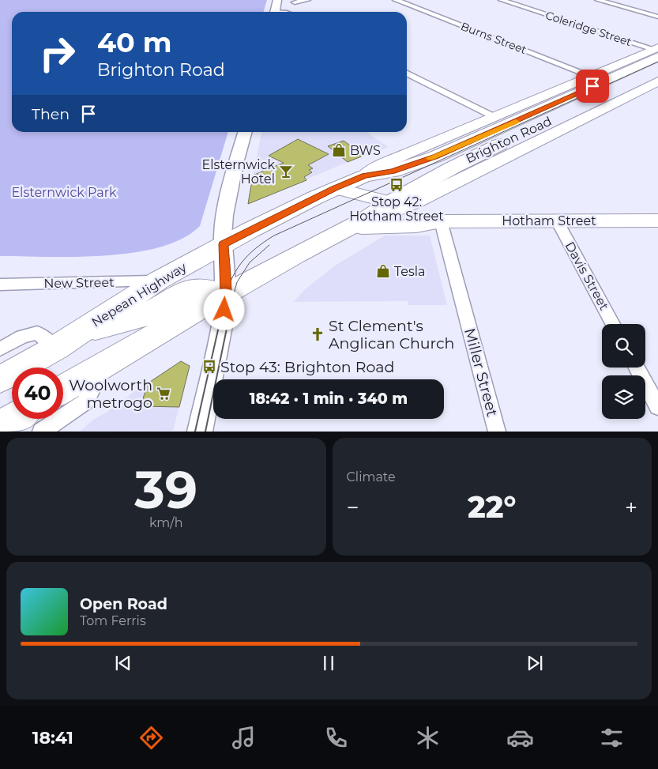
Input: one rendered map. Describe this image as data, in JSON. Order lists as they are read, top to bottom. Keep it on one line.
{"streets":{"highway":["Brighton Road","Nepean Highway"],"main road":["Hotham Street"],"street":["Coleridge Street","Burns Street","Davis Street","New Street","Miller Street"]},"crossings":[["Coleridge Street","Brighton Road"],["Burns Street","Brighton Road"],["Brighton Road","Hotham Street"],["Brighton Road","Nepean Highway"],["Hotham Street","Davis Street"],["Hotham Street","Miller Street"],["New Street","Nepean Highway"]],"parks":["Elsternwick Park"],"places":{"shop":["BWS","Tesla"],"bar":["Elsternwick Hotel"],"bus stop":["Stop 42: Hotham Street","Stop 43: Brighton Road"],"church":["St Clement's Anglican Church"],"supermarket":["Woolworth metrogo"]},"page":{"turn":["40 m","Brighton Road"],"then":"Then","limit":"40","trip":"18:42 · 1 min · 340 m","tile":[["39","km/h"],"Climate"],"heat":["−","22°","+"],"song":["Open Road","Tom Ferris"],"tabs":"18:41"}}
